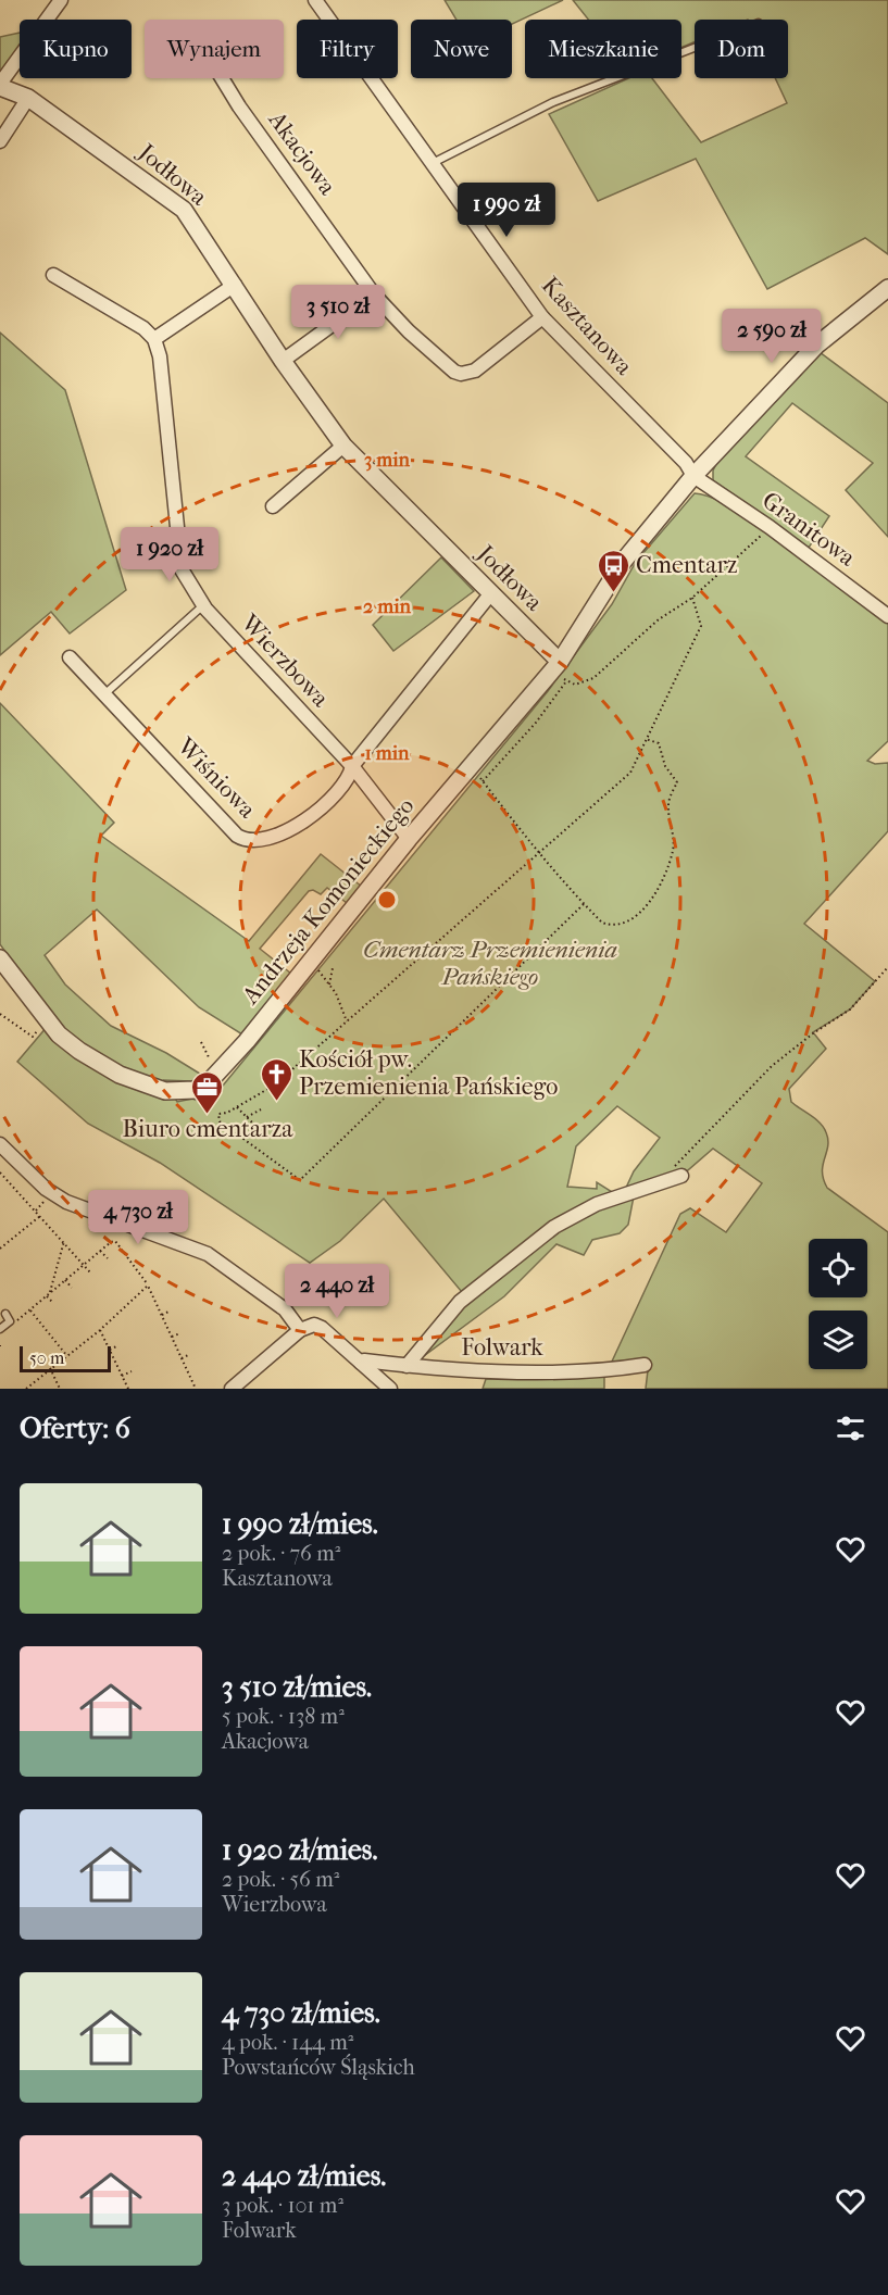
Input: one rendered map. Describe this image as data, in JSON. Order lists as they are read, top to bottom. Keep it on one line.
{"streets":{"street":["Akacjowa","Jodłowa","Kasztanowa","Granitowa","Wierzbowa","Wiśniowa","Andrzeja Komonieckiego","Folwark"]},"crossings":[["Akacjowa","Kasztanowa"],["Jodłowa","Wiśniowa"],["Jodłowa","Andrzeja Komonieckiego"],["Kasztanowa","Granitowa"],["Kasztanowa","Andrzeja Komonieckiego"],["Granitowa","Andrzeja Komonieckiego"],["Wierzbowa","Wiśniowa"],["Wierzbowa","Andrzeja Komonieckiego"]],"parks":["Cmentarz Przemienienia Pańskiego"],"places":{"bus stop":["Cmentarz"],"church":["Kościół pw. Przemienienia Pańskiego"],"office":["Biuro cmentarza"]},"scale_bar":"50 m","page":{"chip":["Kupno","Wynajem","Filtry","Nowe","Mieszkanie","Dom"],"price":["1 990 zł","3 510 zł","2 590 zł","1 920 zł","4 730 zł","2 440 zł"],"scale":"50 m","heading":"Oferty: 6","list":[{"name":"1 990 zł/mies.","note":"2 pok. · 76 m² · Kasztanowa"},{"name":"3 510 zł/mies.","note":"5 pok. · 138 m² · Akacjowa"},{"name":"1 920 zł/mies.","note":"2 pok. · 56 m² · Wierzbowa"},{"name":"4 730 zł/mies.","note":"4 pok. · 144 m² · Powstańców Śląskich"},{"name":"2 440 zł/mies.","note":"3 pok. · 101 m² · Folwark"}]},"rings":["3 min","2 min","1 min"]}
